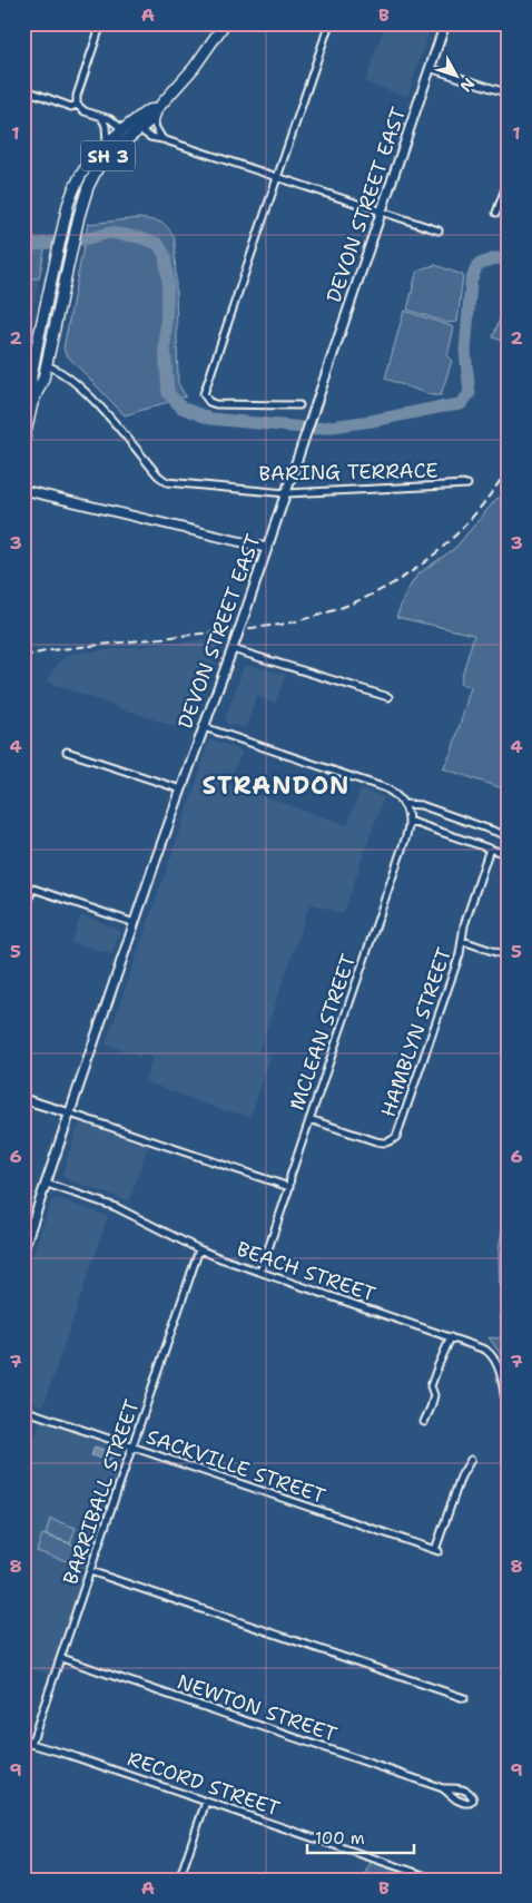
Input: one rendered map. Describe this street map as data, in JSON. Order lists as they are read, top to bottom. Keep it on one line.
{"streets":{"highway":["SH 3"],"main road":["DEVON STREET EAST"],"street":["BARING TERRACE","MCLEAN STREET","HAMBLYN STREET","BEACH STREET","SACKVILLE STREET","BARRIBALL STREET","NEWTON STREET","RECORD STREET"]},"crossings":[["SH 3","BARING TERRACE"],["DEVON STREET EAST","BARING TERRACE"],["DEVON STREET EAST","BEACH STREET"],["MCLEAN STREET","HAMBLYN STREET"],["MCLEAN STREET","BEACH STREET"],["BEACH STREET","BARRIBALL STREET"],["SACKVILLE STREET","BARRIBALL STREET"],["BARRIBALL STREET","NEWTON STREET"],["BARRIBALL STREET","RECORD STREET"]],"districts":["STRANDON"],"scale_bar":"100 m","north":"bottom right","grid":{"columns":["A","B"],"rows":["1","2","3","4","5","6","7","8","9"]}}
